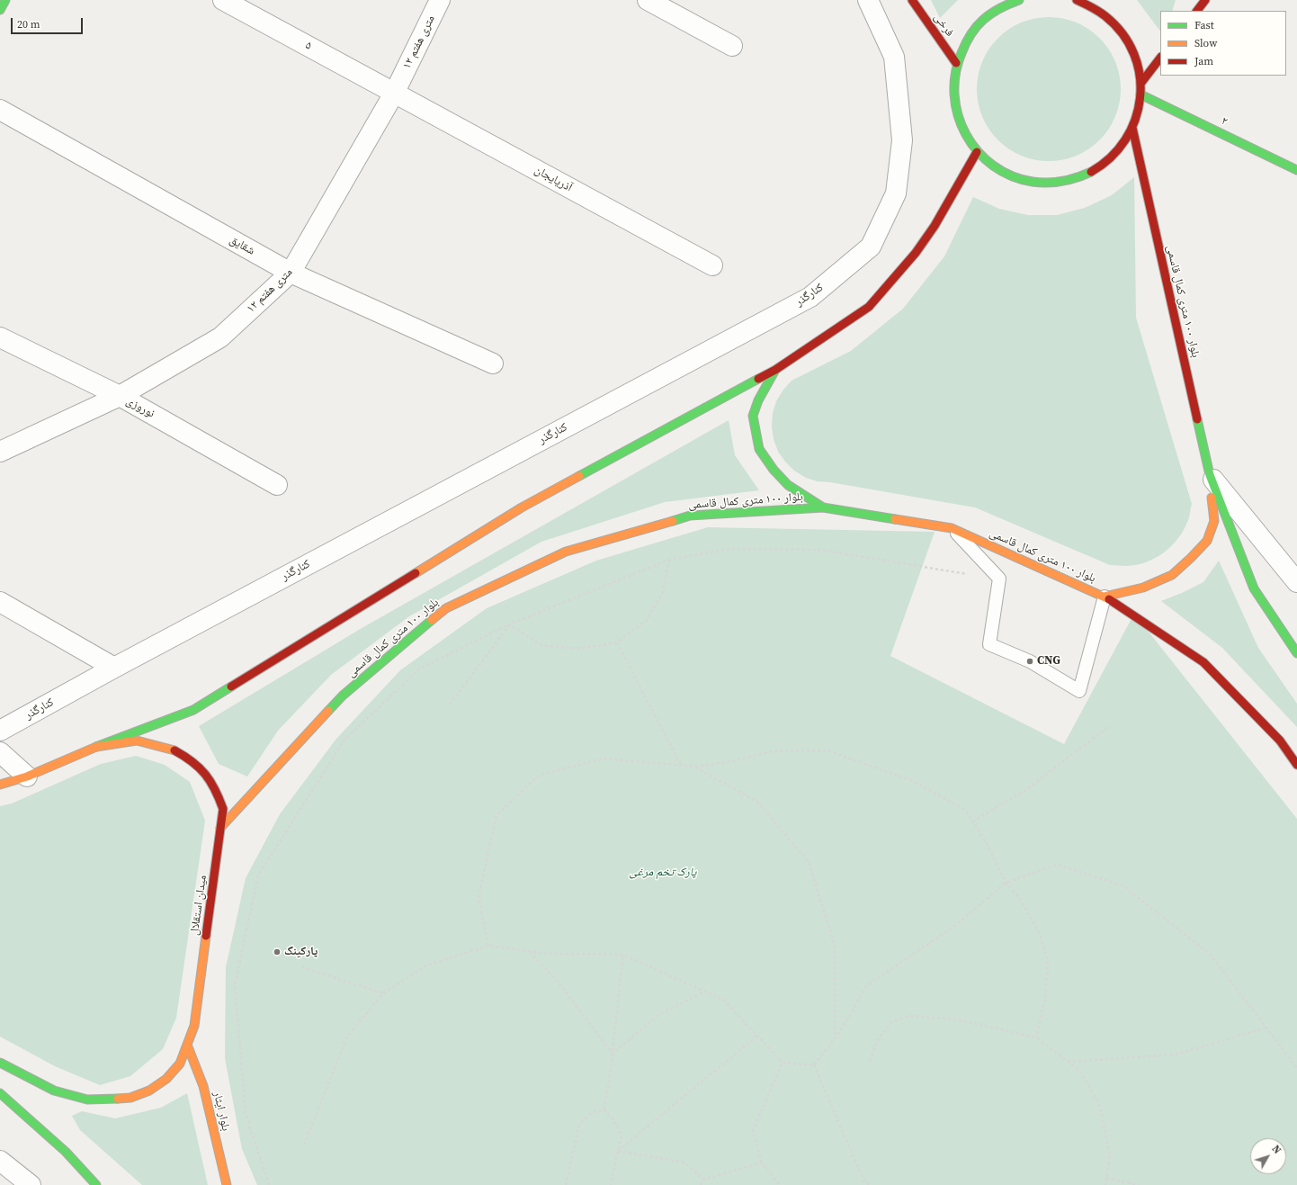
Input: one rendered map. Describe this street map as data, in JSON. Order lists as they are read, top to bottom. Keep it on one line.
{"streets":{"main road":["فرخی","۲","بلوار ۱۰۰ متری کمال قاسمی","میدان استقلال","بلوار ایثار"],"street":["۱۲ متری هفتم","۵","آذریایجان","شقایق","کنارگذر","نوروزی"]},"crossings":[["۱۲ متری هفتم","۵"],["۱۲ متری هفتم","آذریایجان"],["۱۲ متری هفتم","شقایق"],["۱۲ متری هفتم","نوروزی"],["۵","آذریایجان"],["بلوار ۱۰۰ متری کمال قاسمی","میدان استقلال"],["میدان استقلال","بلوار ایثار"]],"parks":["پارک تخم مرغی"],"places":["CNG","پارکینگ"],"legend":["Fast","Slow","Jam"],"scale_bar":"20 m","north":"top right"}
